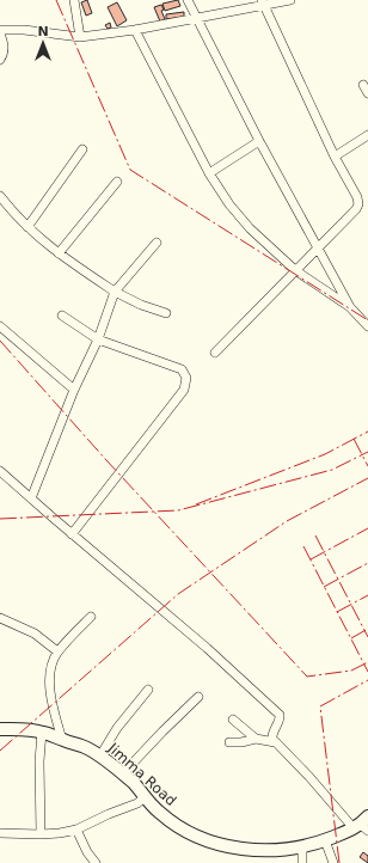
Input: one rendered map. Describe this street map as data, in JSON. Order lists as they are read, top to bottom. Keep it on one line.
{"streets":{"highway":["Jimma Road"]},"north":"top"}
